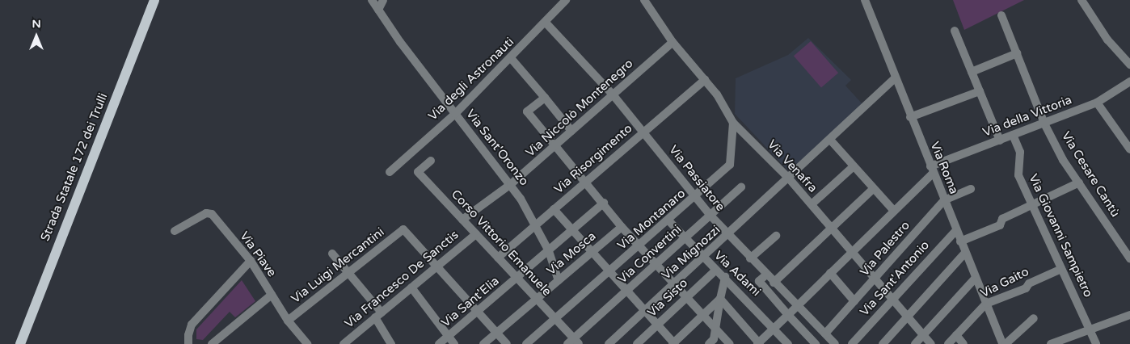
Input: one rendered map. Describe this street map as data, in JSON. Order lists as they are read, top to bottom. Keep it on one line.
{"streets":{"main road":["Strada Statale 172 dei Trulli"],"street":["Via degli Astronauti","Via Niccolò Montenegro","Via della Vittoria","Via Sant'Oronzo","Via Risorgimento","Via Venafra","Via Roma","Via Cesare Cantù","Via Passiatore","Via Montanaro","Via Giovanni Sampietro","Corso Vittorio Emanuele","Via Palestro","Via Mignozzi","Via Mosca","Via Piave","Via Convertini","Via Luigi Mercantini","Via Adami","Via Sant'Antonio","Via Francesco De Sanctis","Via Gaito","Via Sisto","Via Sant'Elia"]},"crossings":[["Via degli Astronauti","Via Sant'Oronzo"],["Via degli Astronauti","Via Passiatore"],["Via Niccolò Montenegro","Via Sant'Oronzo"],["Via Niccolò Montenegro","Via Venafra"],["Via Niccolò Montenegro","Via Passiatore"],["Via Niccolò Montenegro","Corso Vittorio Emanuele"],["Via della Vittoria","Via Venafra"],["Via della Vittoria","Via Roma"],["Via della Vittoria","Via Cesare Cantù"],["Via della Vittoria","Via Passiatore"],["Via della Vittoria","Via Giovanni Sampietro"],["Via della Vittoria","Via Adami"],["Via Sant'Oronzo","Via Risorgimento"],["Via Sant'Oronzo","Via Mosca"],["Via Sant'Oronzo","Via Sant'Elia"],["Via Risorgimento","Via Venafra"],["Via Risorgimento","Via Passiatore"],["Via Risorgimento","Corso Vittorio Emanuele"],["Via Venafra","Via Montanaro"],["Via Venafra","Via Palestro"],["Via Venafra","Via Mignozzi"],["Via Venafra","Via Sant'Antonio"],["Via Roma","Via Palestro"],["Via Roma","Via Mignozzi"],["Via Roma","Via Sant'Antonio"],["Via Roma","Via Gaito"],["Via Passiatore","Via Montanaro"],["Via Passiatore","Via Palestro"],["Via Passiatore","Via Mignozzi"],["Via Passiatore","Via Convertini"],["Via Montanaro","Corso Vittorio Emanuele"],["Via Montanaro","Via Adami"],["Via Giovanni Sampietro","Via Gaito"],["Corso Vittorio Emanuele","Via Mosca"],["Corso Vittorio Emanuele","Via Convertini"],["Corso Vittorio Emanuele","Via Francesco De Sanctis"],["Corso Vittorio Emanuele","Via Sant'Elia"],["Via Mignozzi","Via Adami"],["Via Piave","Via Luigi Mercantini"],["Via Convertini","Via Adami"],["Via Luigi Mercantini","Via Francesco De Sanctis"],["Via Adami","Via Sisto"]],"north":"top"}
